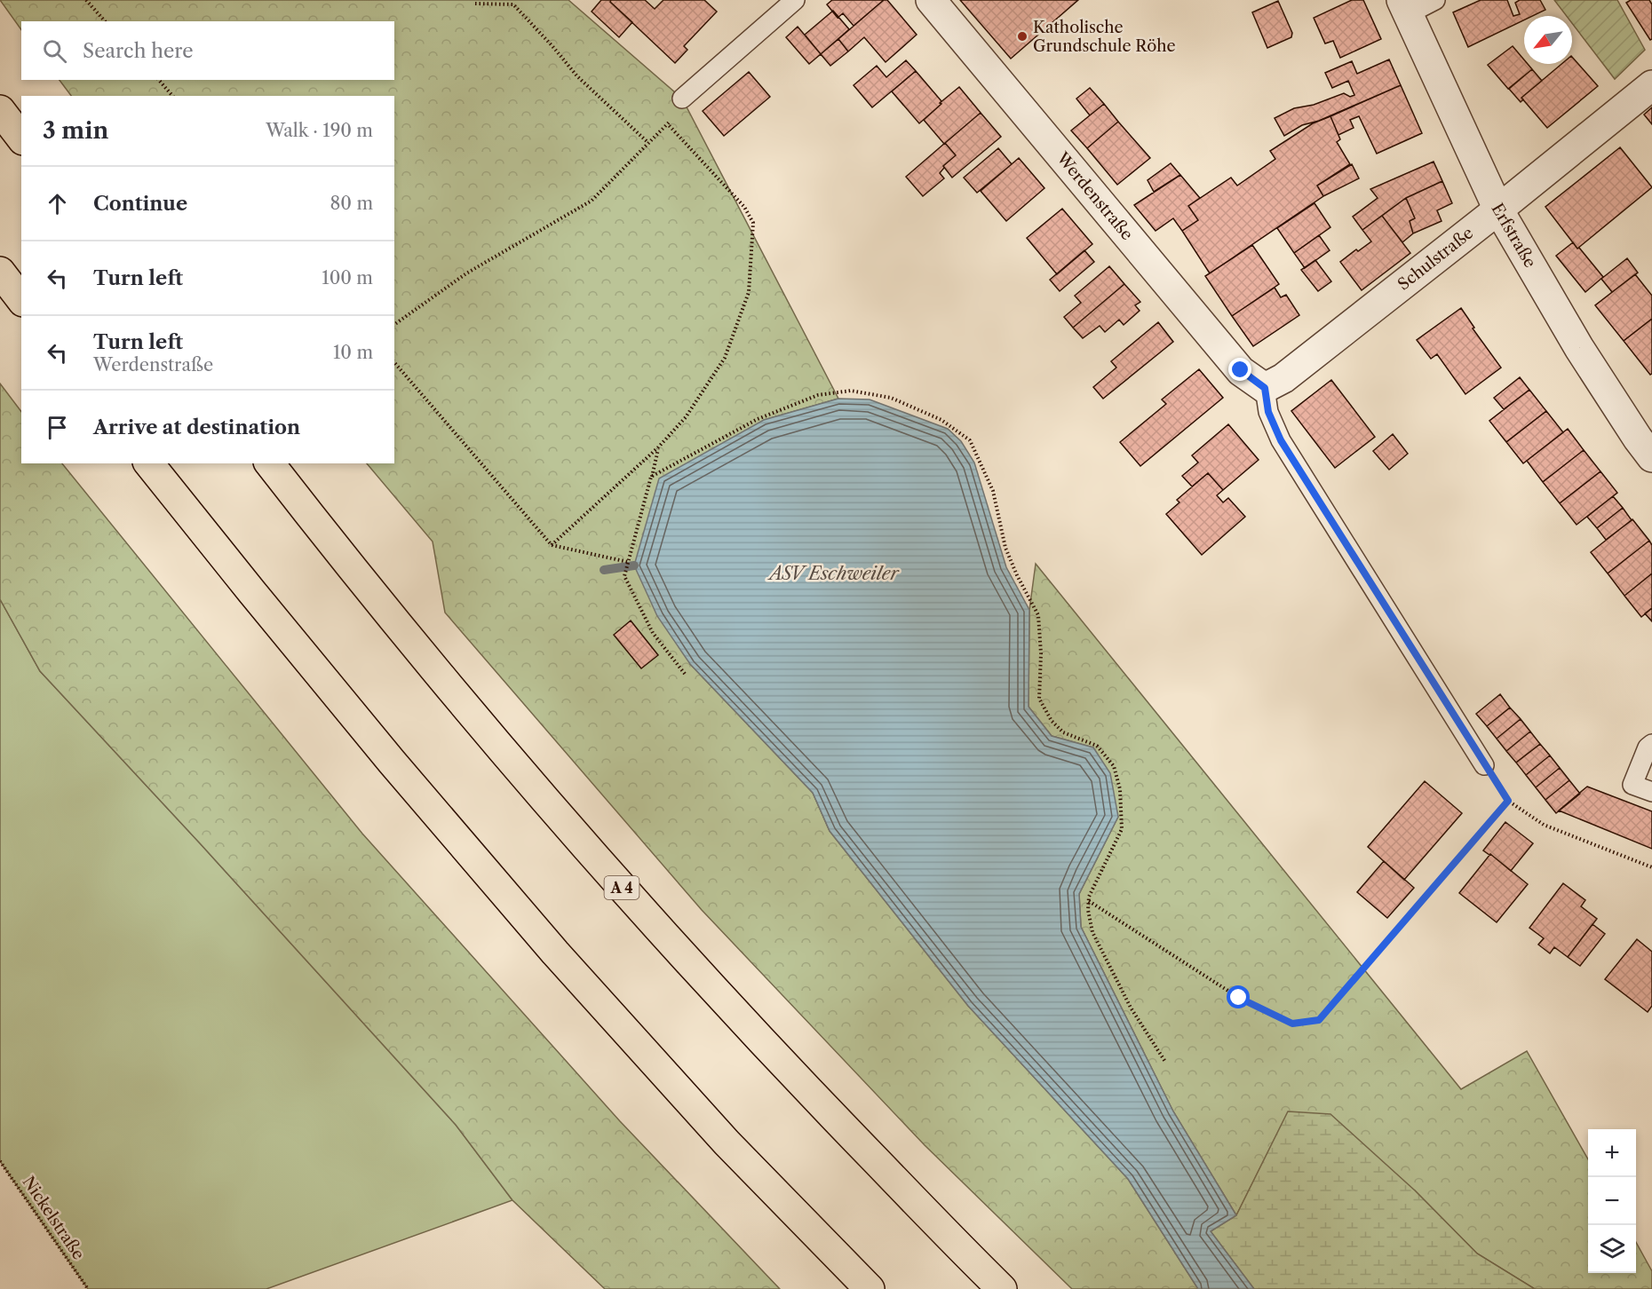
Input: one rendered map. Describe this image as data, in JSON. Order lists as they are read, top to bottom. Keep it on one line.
{"streets":{"highway":["A 4"],"street":["Werdenstraße","Erfstraße","Schulstraße"],"path":["Nickelstraße"]},"crossings":[["Werdenstraße","Schulstraße"],["Erfstraße","Schulstraße"]],"water":["ASV Eschweiler"],"places":["Katholische Grundschule Röhe"],"north":"bottom left","page":{"search":"Search here","heading":["3 min","Walk · 190 m"],"list":[["Continue","80 m"],["Turn left","100 m"],["Turn left","Werdenstraße","10 m"],"Arrive at destination"],"map_buttons":["+","−"]}}
